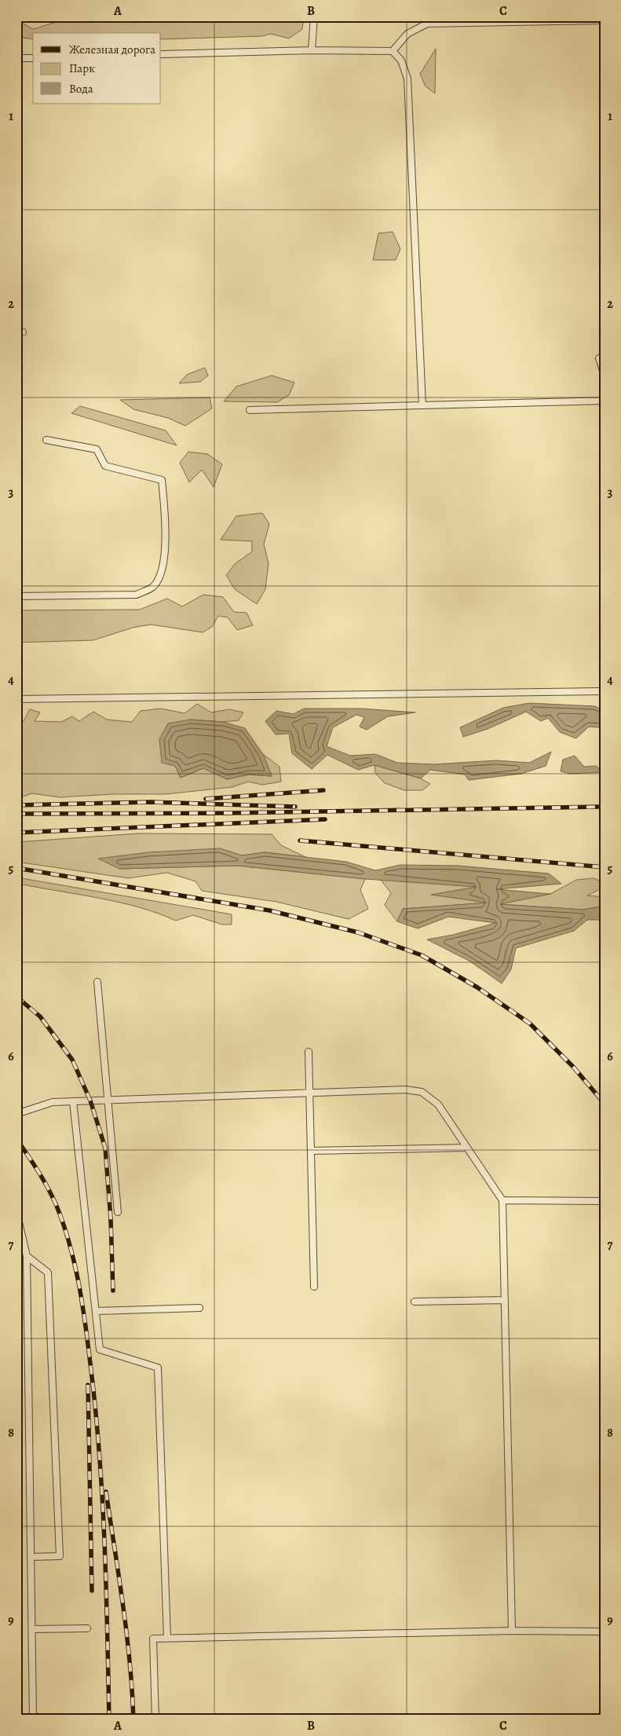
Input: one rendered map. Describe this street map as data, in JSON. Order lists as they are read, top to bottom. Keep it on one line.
{"legend":["Железная дорога","Парк","Вода"],"grid":{"columns":["A","B","C"],"rows":["1","2","3","4","5","6","7","8","9"]}}
